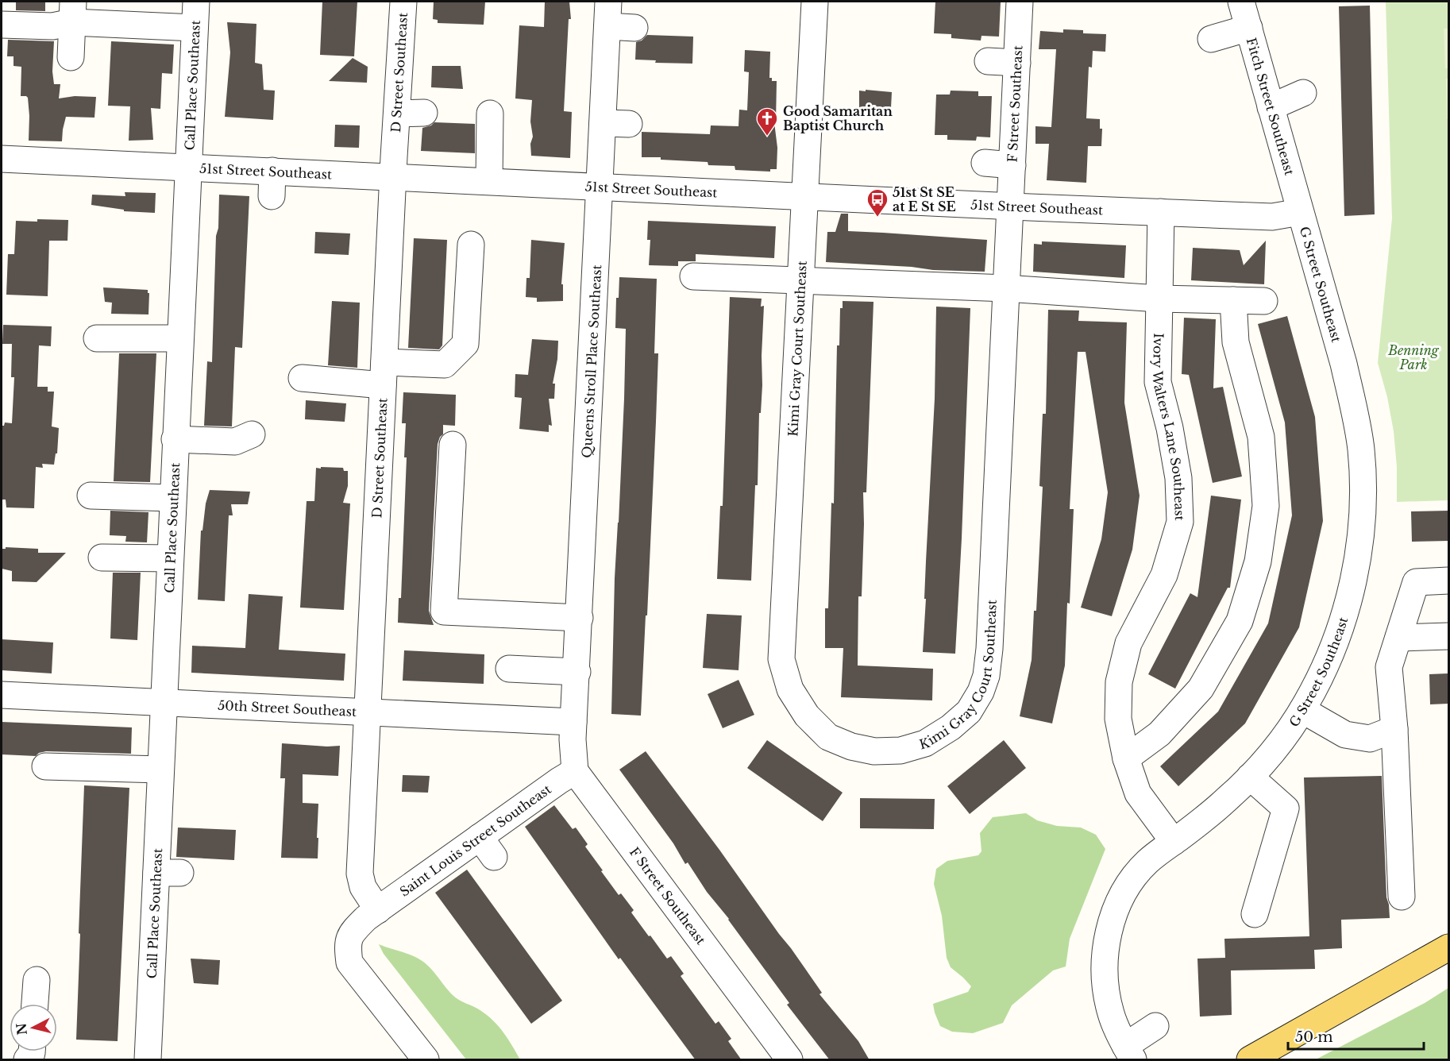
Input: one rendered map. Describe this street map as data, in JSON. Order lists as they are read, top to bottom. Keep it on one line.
{"streets":{"street":["D Street Southeast","Call Place Southeast","F Street Southeast","Fitch Street Southeast","51st Street Southeast","G Street Southeast","Kimi Gray Court Southeast","Queens Stroll Place Southeast","Ivory Walters Lane Southeast","50th Street Southeast","Saint Louis Street Southeast"]},"crossings":[["D Street Southeast","51st Street Southeast"],["D Street Southeast","50th Street Southeast"],["D Street Southeast","Saint Louis Street Southeast"],["Call Place Southeast","51st Street Southeast"],["Call Place Southeast","50th Street Southeast"],["F Street Southeast","51st Street Southeast"],["F Street Southeast","Kimi Gray Court Southeast"],["F Street Southeast","Saint Louis Street Southeast"],["Fitch Street Southeast","51st Street Southeast"],["Fitch Street Southeast","G Street Southeast"],["51st Street Southeast","G Street Southeast"],["51st Street Southeast","Kimi Gray Court Southeast"],["51st Street Southeast","Queens Stroll Place Southeast"],["51st Street Southeast","Ivory Walters Lane Southeast"],["G Street Southeast","Ivory Walters Lane Southeast"],["Queens Stroll Place Southeast","50th Street Southeast"]],"parks":["Benning Park"],"places":{"church":["Good Samaritan Baptist Church"],"bus stop":["51st St SE at E St SE"]},"scale_bar":"50 m","north":"left"}
